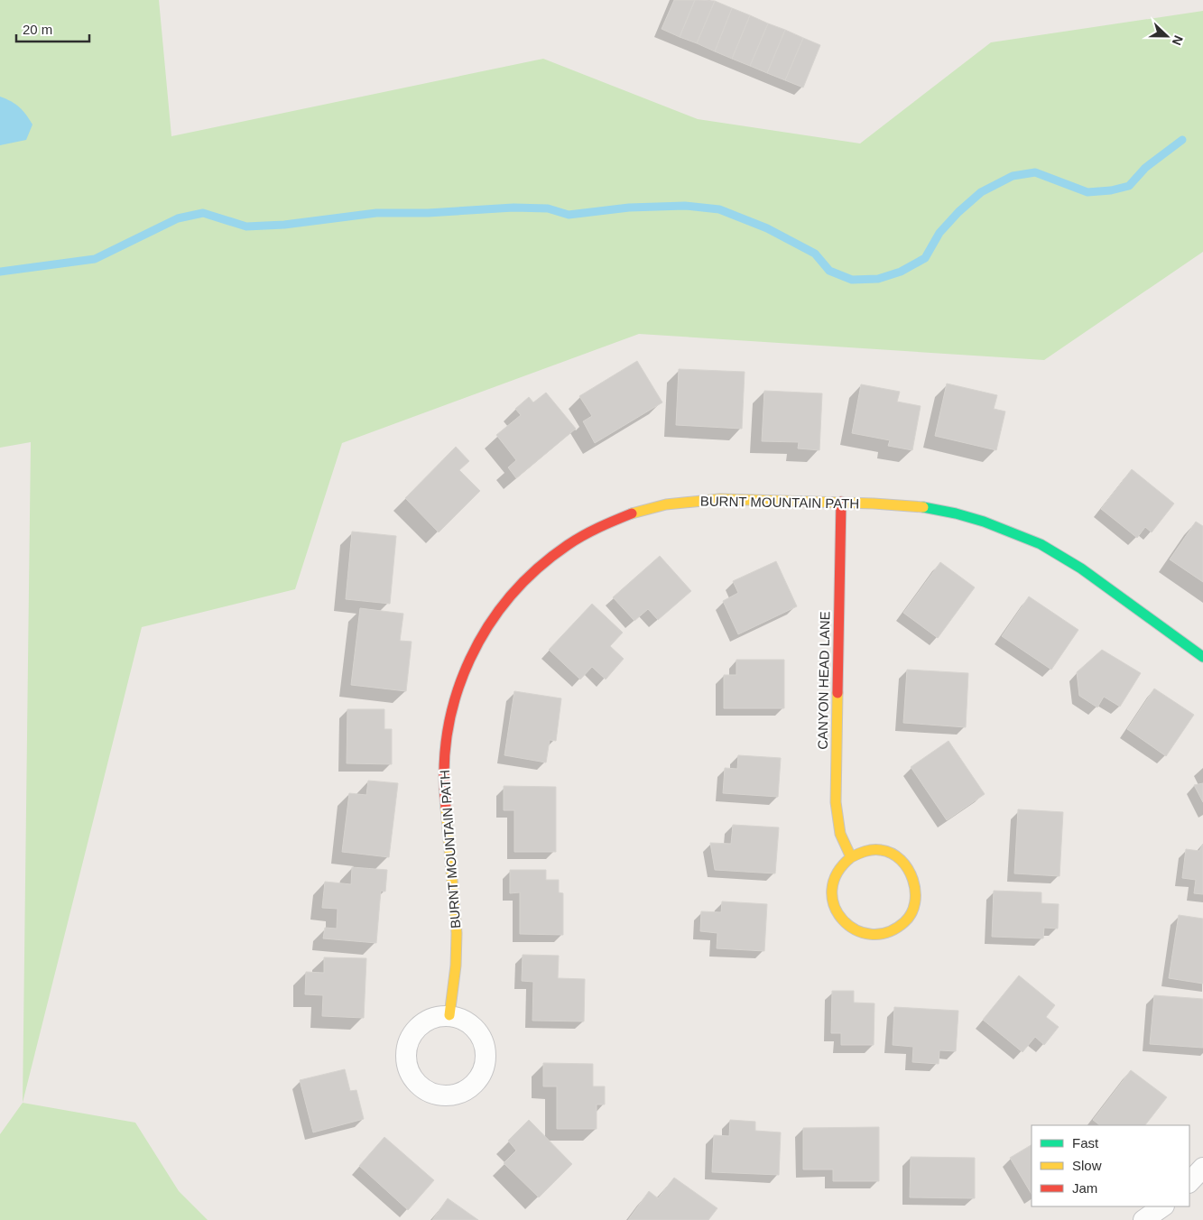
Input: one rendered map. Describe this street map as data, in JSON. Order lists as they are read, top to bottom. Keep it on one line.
{"streets":{"street":["BURNT MOUNTAIN PATH","CANYON HEAD LANE"]},"crossings":[["BURNT MOUNTAIN PATH","CANYON HEAD LANE"]],"legend":["Fast","Slow","Jam"],"scale_bar":"20 m","north":"right"}
